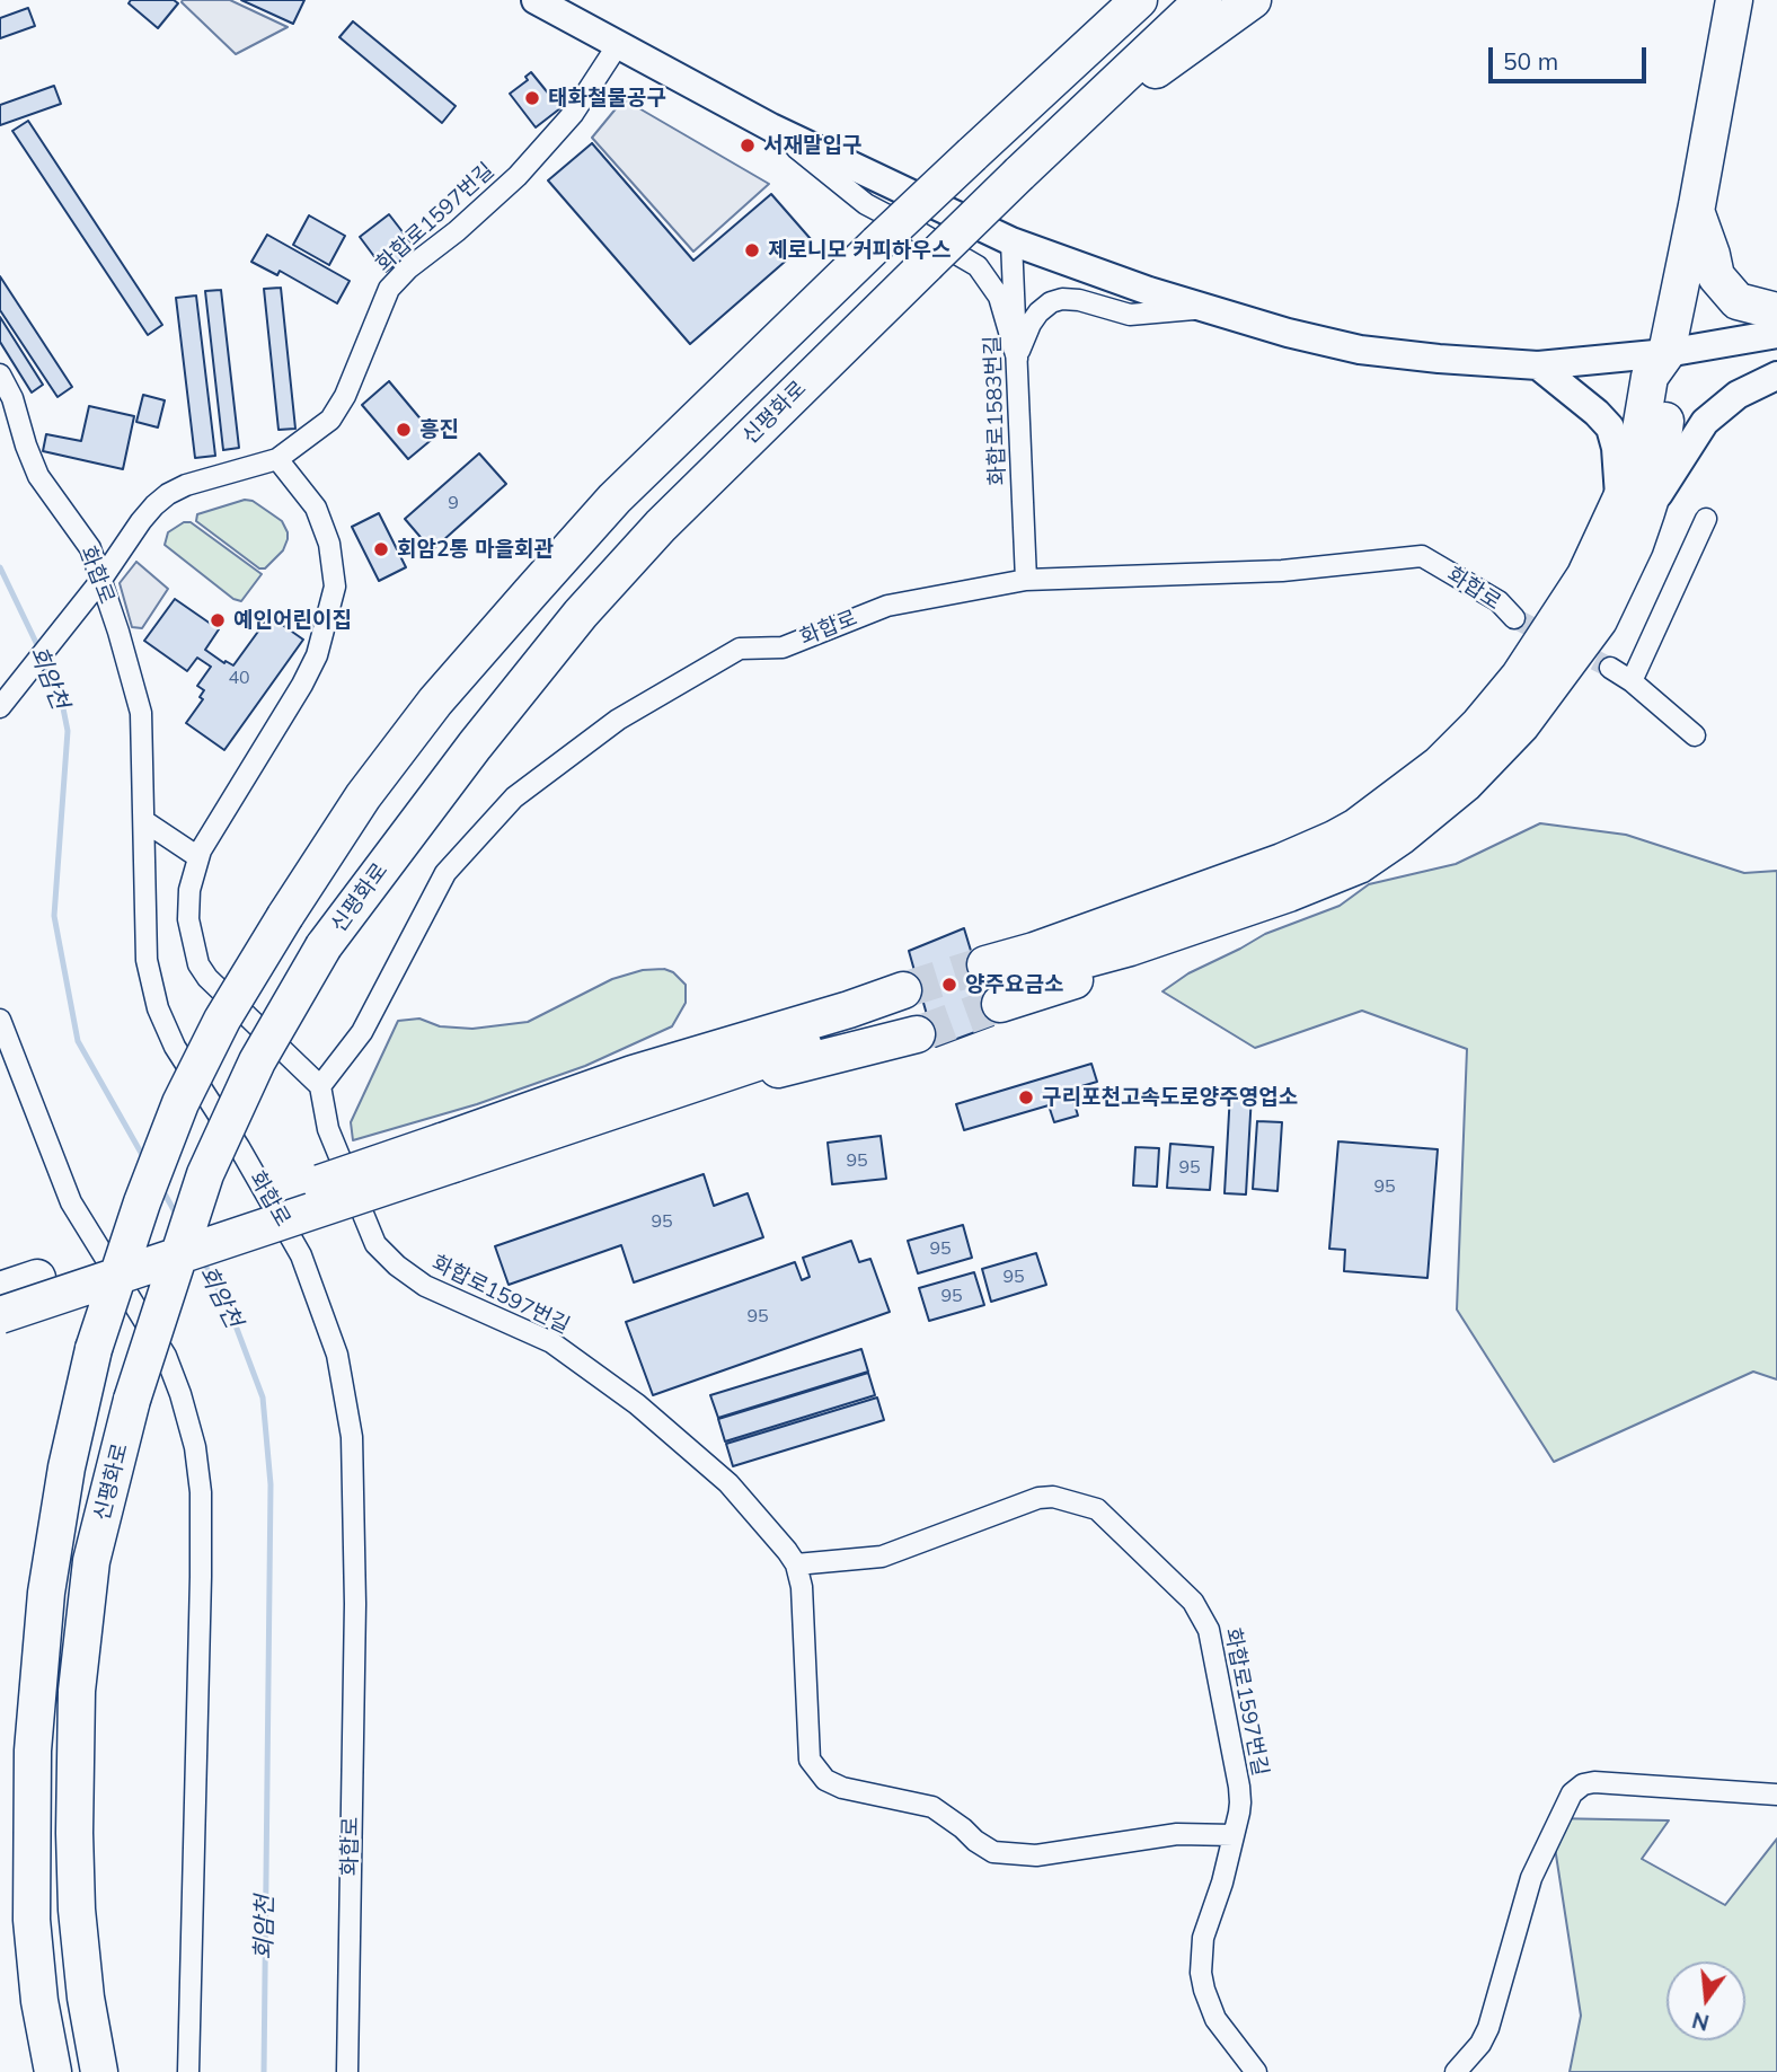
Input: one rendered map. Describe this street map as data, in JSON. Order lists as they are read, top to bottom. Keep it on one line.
{"streets":{"highway":["신평화로"],"street":["화합로1597번길","화합로1583번길","화합로"]},"crossings":[["화합로1597번길","화합로"],["화합로1583번길","화합로"]],"water":["회암천"],"places":["태화철물공구","서재말입구","제로니모 커피하우스","흥진","회암2통 마을회관","예인어린이집","양주요금소","구리포천고속도로양주영업소"],"house_numbers":["9","40","95","95","95","95","95","95","95","95"],"scale_bar":"50 m","north":"bottom"}
